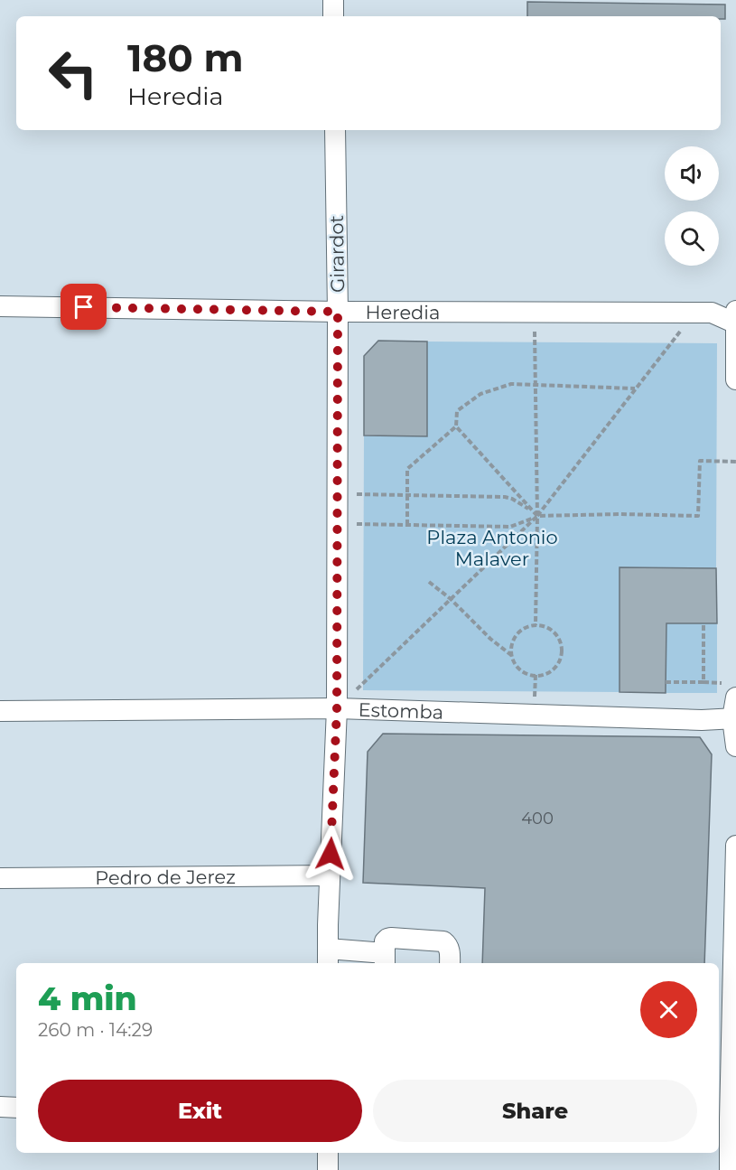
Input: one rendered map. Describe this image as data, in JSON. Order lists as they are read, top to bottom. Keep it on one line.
{"streets":{"street":["Girardot","Heredia","Estomba","Pedro de Jerez"]},"crossings":[["Girardot","Heredia"],["Girardot","Estomba"],["Girardot","Pedro de Jerez"]],"parks":["Plaza Antonio Malaver"],"house_numbers":["400"],"page":{"turn":["180 m","Heredia"],"heading":["4 min","260 m · 14:29"],"buttons":["Exit","Share"]}}
